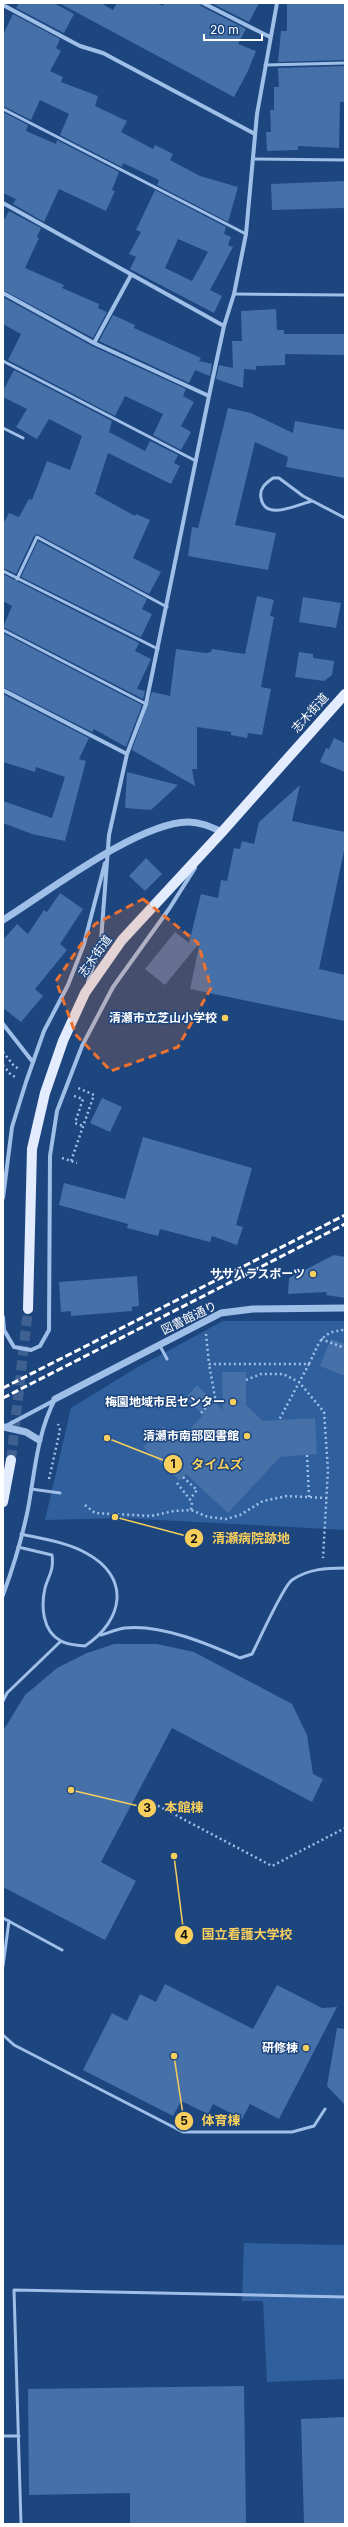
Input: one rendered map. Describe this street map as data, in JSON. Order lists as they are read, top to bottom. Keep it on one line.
{"streets":{"main road":["志木街道"],"street":["図書館通り"]},"places":["清瀬市立芝山小学校","ササハラスポーツ","梅園地域市民センター","清瀬市南部図書館","タイムズ","清瀬病院跡地","本館棟","国立看護大学校","研修棟","体育棟"],"scale_bar":"20 m"}
